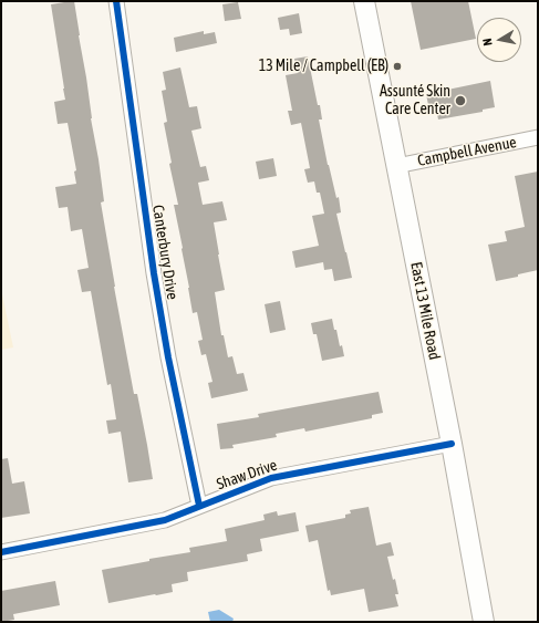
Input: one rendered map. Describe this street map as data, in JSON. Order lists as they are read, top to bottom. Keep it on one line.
{"streets":{"main road":["East 13 Mile Road"],"street":["Campbell Avenue","Canterbury Drive","Shaw Drive"]},"crossings":[["Campbell Avenue","East 13 Mile Road"],["Canterbury Drive","Shaw Drive"],["East 13 Mile Road","Shaw Drive"]],"places":["13 Mile / Campbell (EB)","Assunté Skin Care Center"],"north":"left"}
